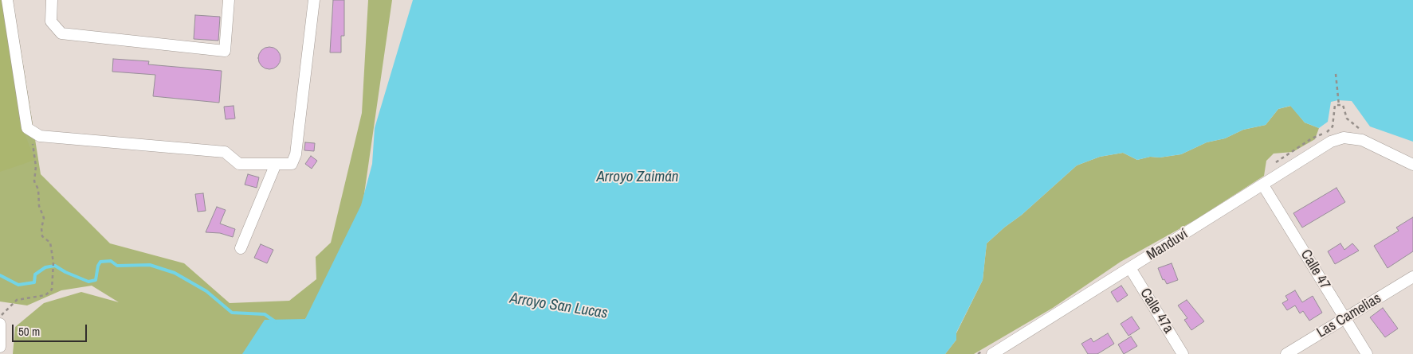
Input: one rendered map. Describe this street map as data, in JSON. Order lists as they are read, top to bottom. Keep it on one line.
{"streets":{"street":["Manduví","Calle 47","Calle 47a","Las Camelias"]},"crossings":[["Manduví","Calle 47"],["Manduví","Calle 47a"],["Calle 47","Las Camelias"]],"water":["Arroyo Zaimán","Arroyo San Lucas"],"scale_bar":"50 m"}
